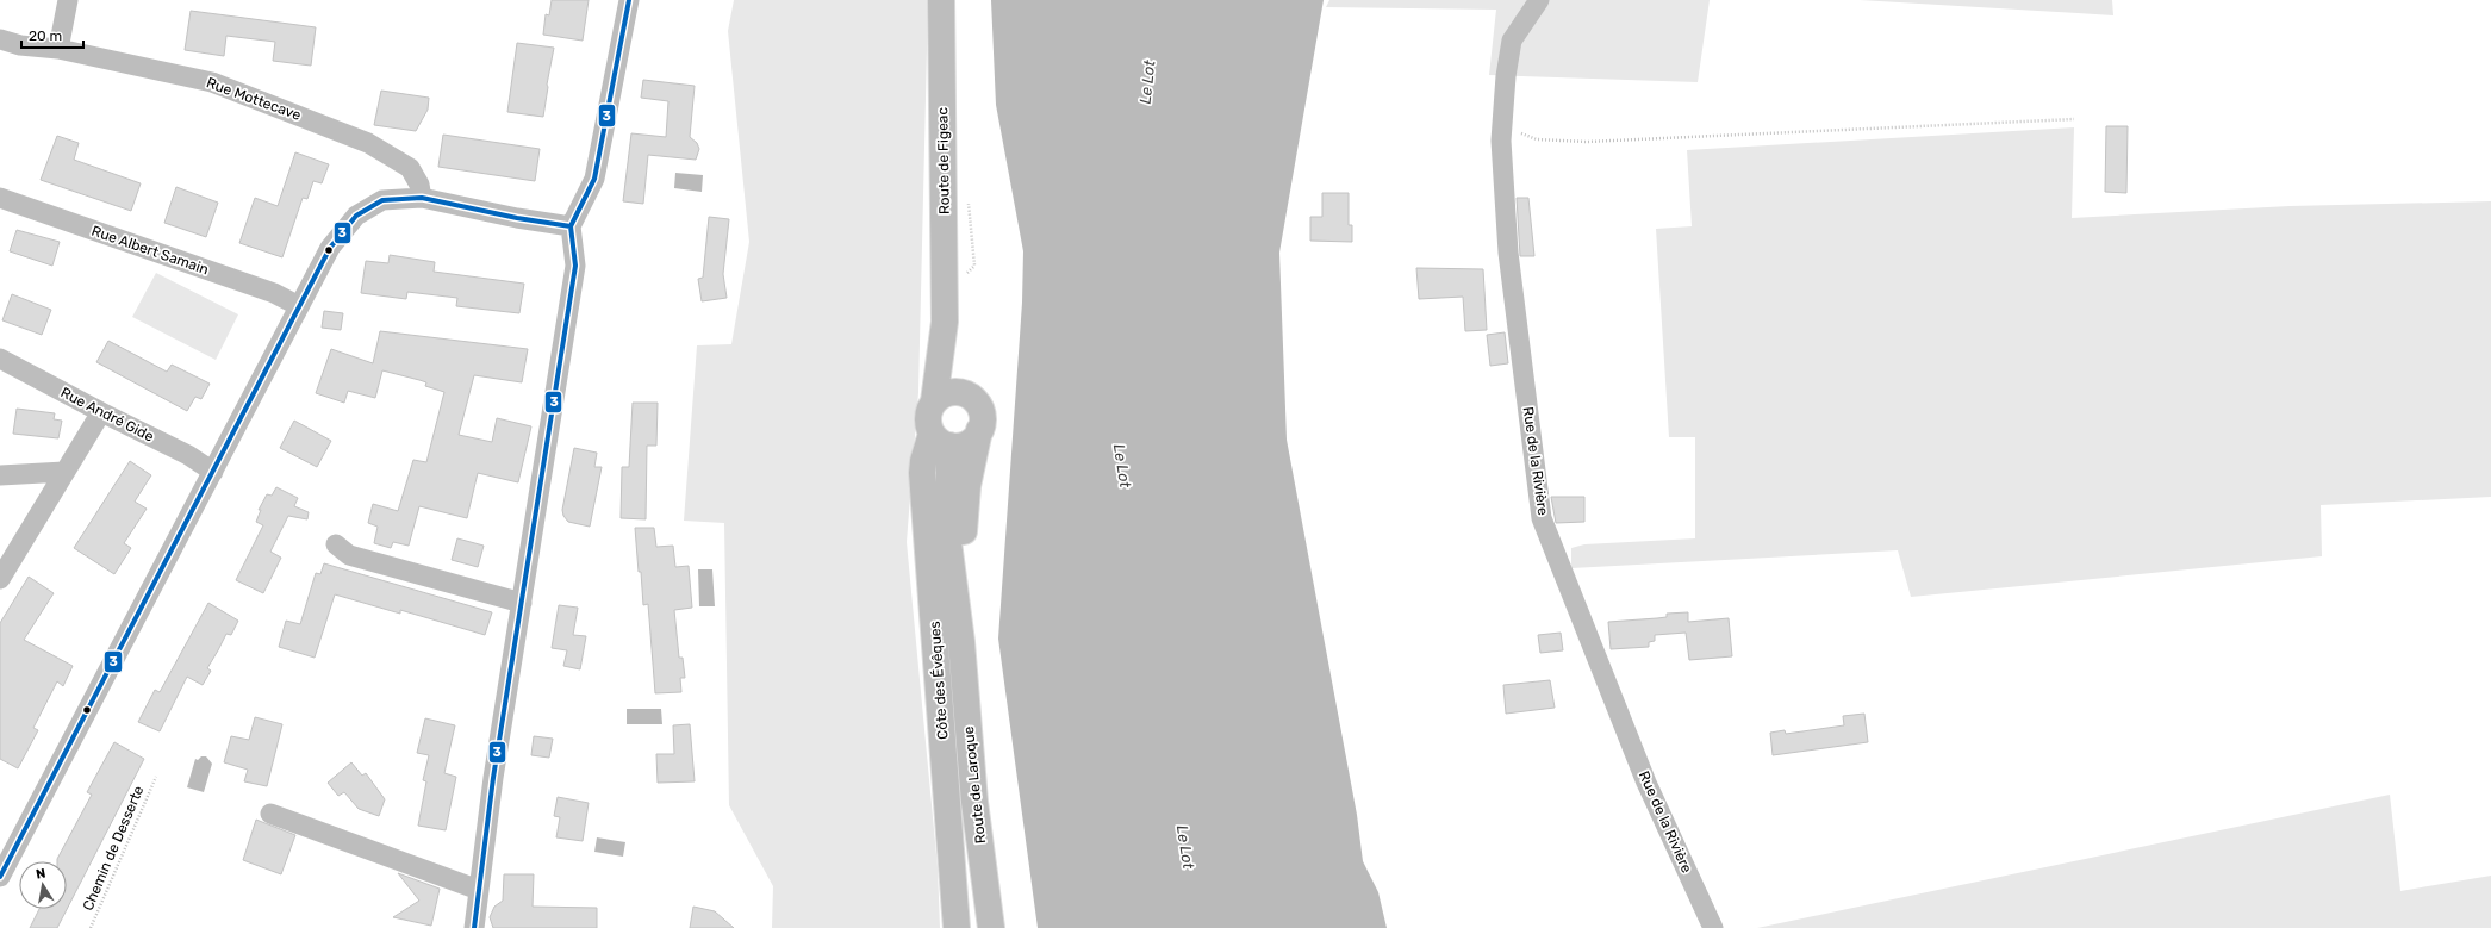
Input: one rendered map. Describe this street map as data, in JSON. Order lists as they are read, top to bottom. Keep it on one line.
{"streets":{"main road":["Route de Figeac","Côte des Évêques","Route de Laroque"],"street":["Rue Mottecave","Rue Albert Samain","Rue André Gide","Rue de la Rivière"],"path":["Chemin de Desserte"]},"crossings":[["Route de Figeac","Côte des Évêques"],["Route de Figeac","Route de Laroque"],["Côte des Évêques","Route de Laroque"]],"water":["Le Lot"],"lines":["transit line 3"],"scale_bar":"20 m","north":"top"}
